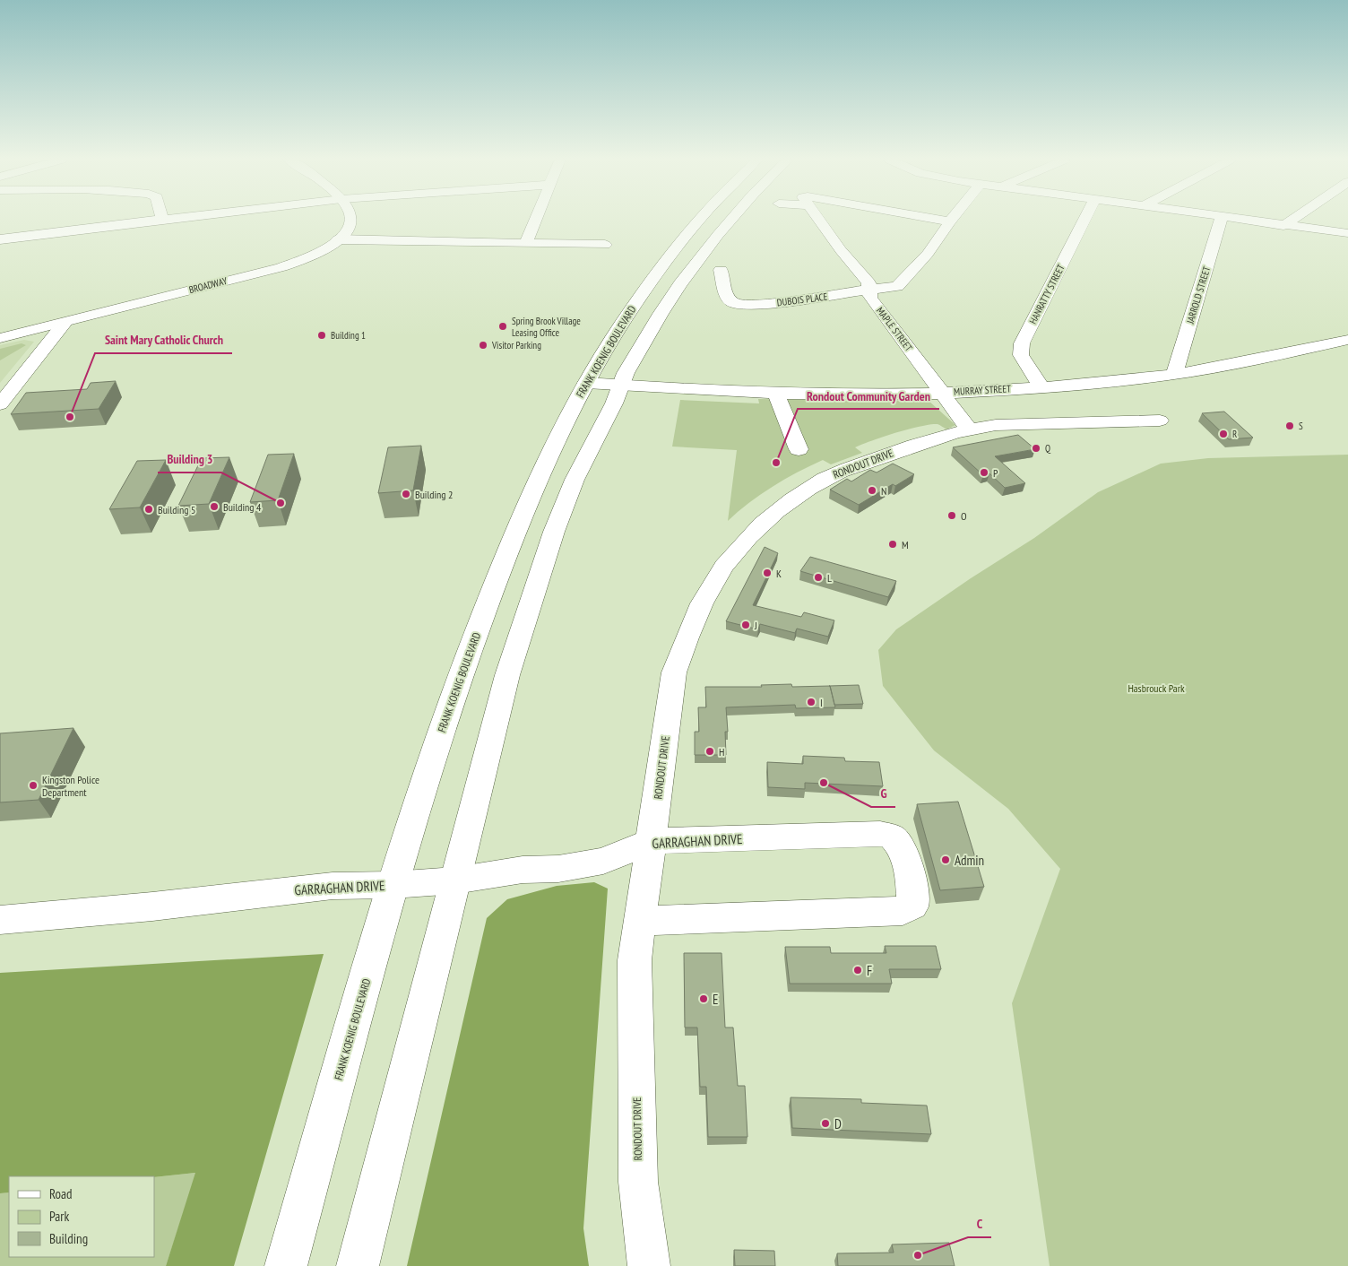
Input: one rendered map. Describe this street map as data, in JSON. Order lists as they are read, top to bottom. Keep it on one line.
{"streets":{"main road":["BROADWAY","HANRATTY STREET","JARROLD STREET","DUBOIS PLACE","MAPLE STREET","FRANK KOENIG BOULEVARD","MURRAY STREET","RONDOUT DRIVE","GARRAGHAN DRIVE"]},"crossings":[["HANRATTY STREET","MURRAY STREET"],["JARROLD STREET","MURRAY STREET"],["DUBOIS PLACE","MAPLE STREET"],["MAPLE STREET","MURRAY STREET"],["FRANK KOENIG BOULEVARD","MURRAY STREET"],["FRANK KOENIG BOULEVARD","GARRAGHAN DRIVE"],["RONDOUT DRIVE","GARRAGHAN DRIVE"]],"parks":["Hasbrouck Park"],"places":["Spring Brook Village Leasing Office","Building 1","Visitor Parking","Saint Mary Catholic Church","S","R","Q","Rondout Community Garden","P","N","Building 2","Building 3","Building 4","Building 5","O","M","K","L","J","I","H","G","Kingston Police Department","Admin","F","E","D","C"],"legend":["Road","Park","Building"]}
